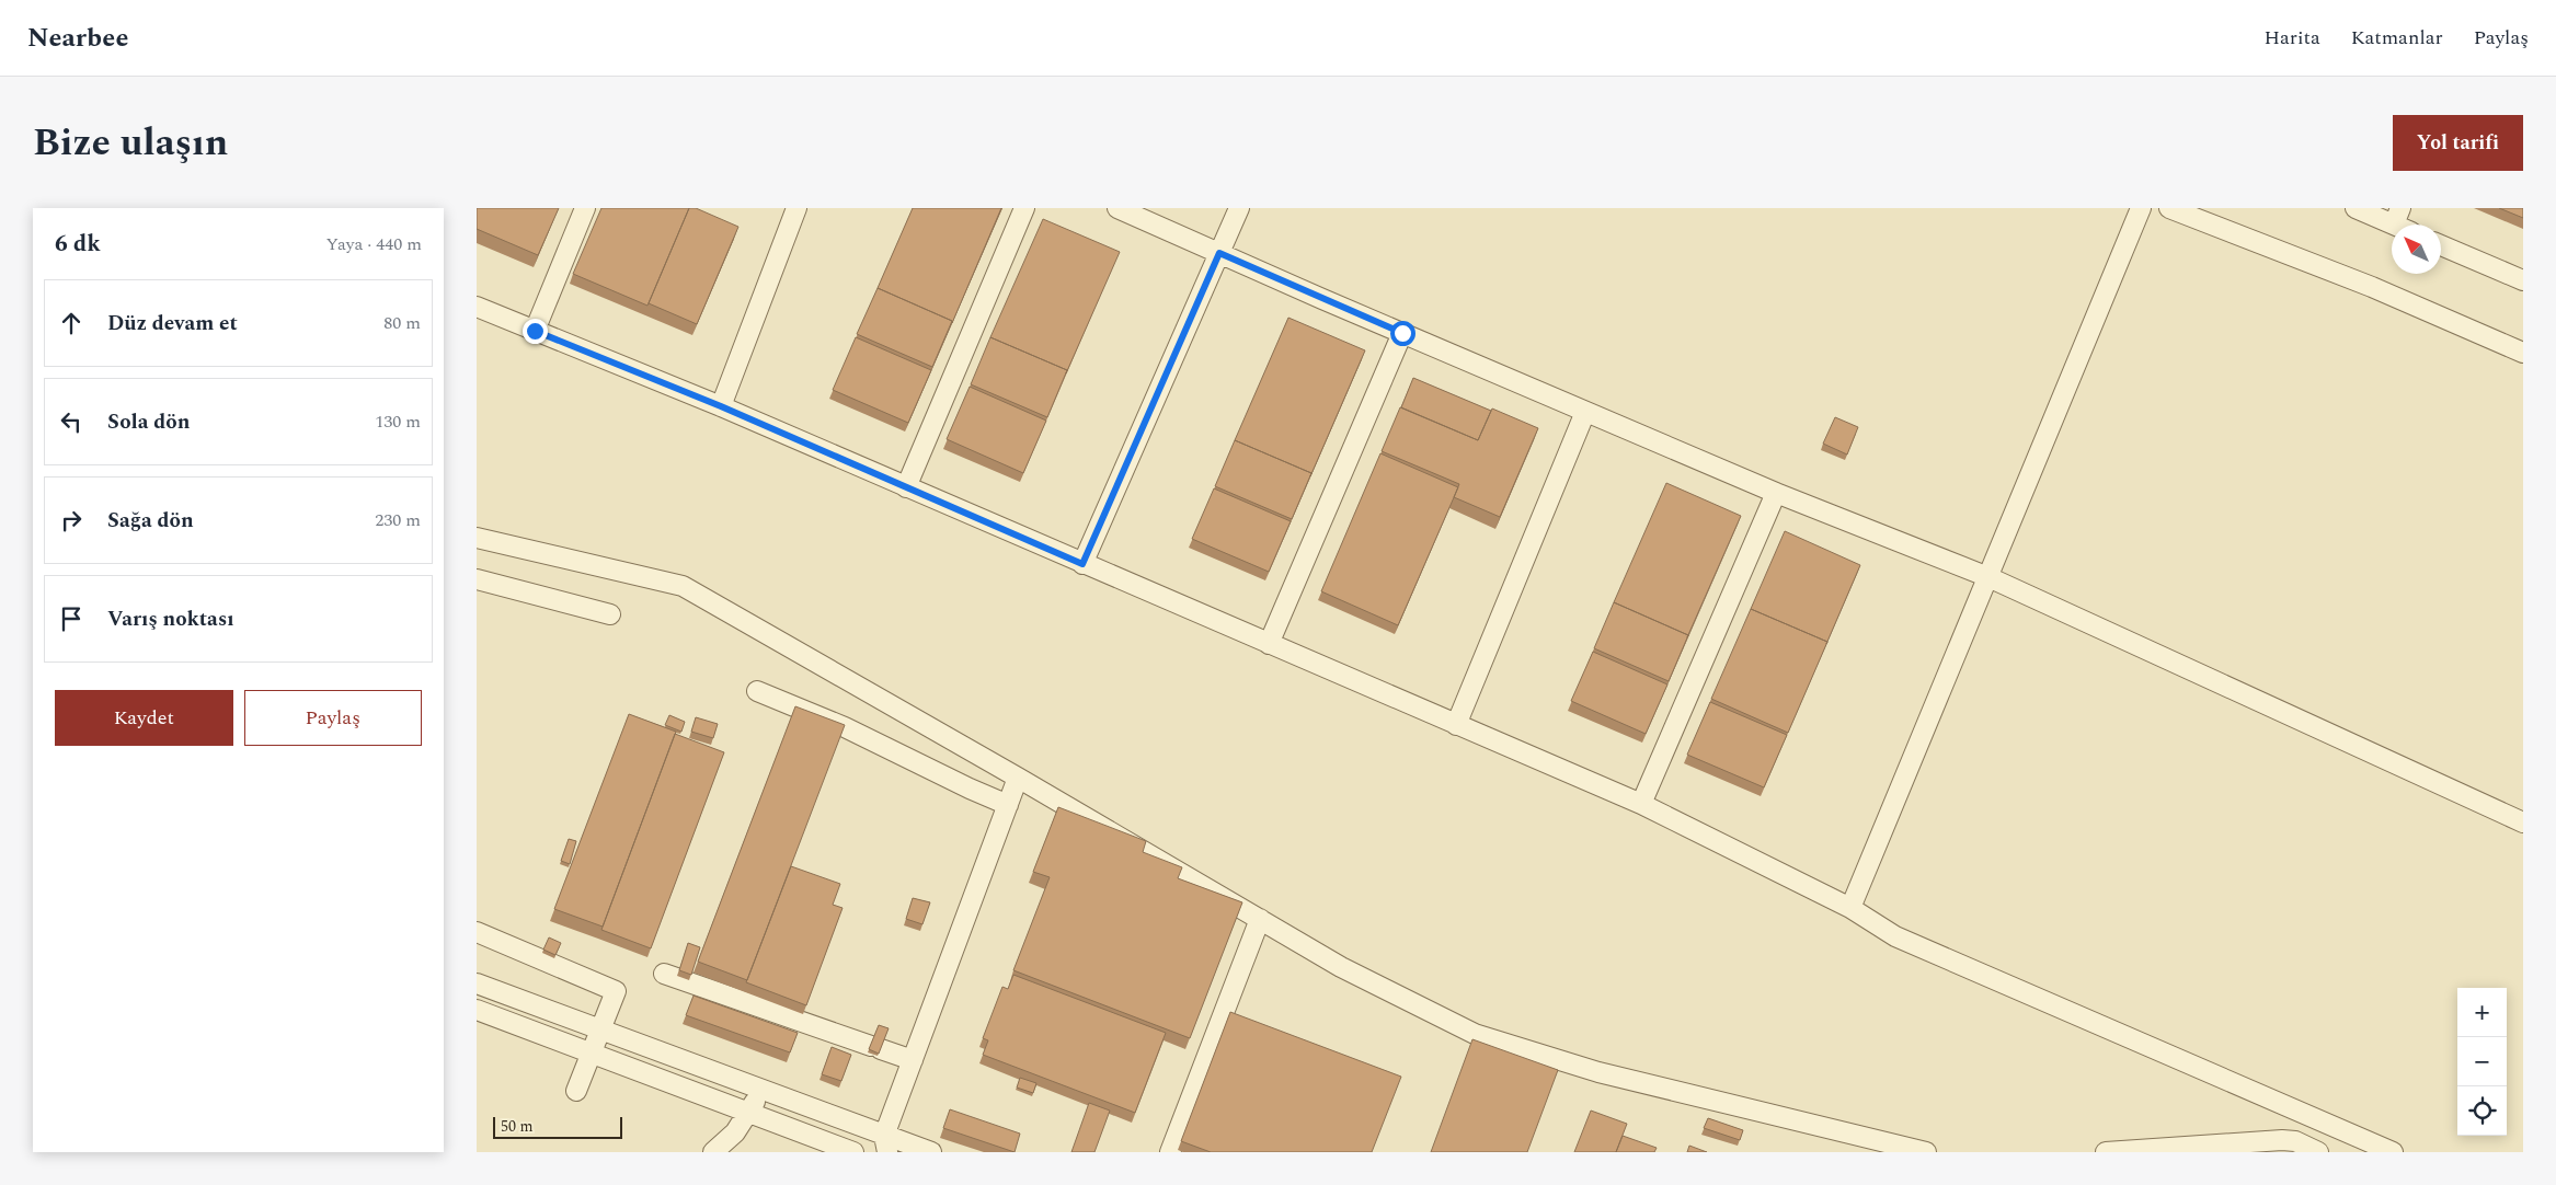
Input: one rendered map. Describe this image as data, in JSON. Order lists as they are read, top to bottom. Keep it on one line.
{"scale_bar":"50 m","north":"top left","page":{"header":"Nearbee","nav":["Harita","Katmanlar","Paylaş"],"title":"Bize ulaşın","buttons":["Yol tarifi",["Kaydet","Paylaş"]],"heading":["6 dk","Yaya · 440 m"],"list":[["Düz devam et","80 m"],["Sola dön","130 m"],["Sağa dön","230 m"],"Varış noktası"],"map_buttons":["+","−"],"scale":"50 m"}}
